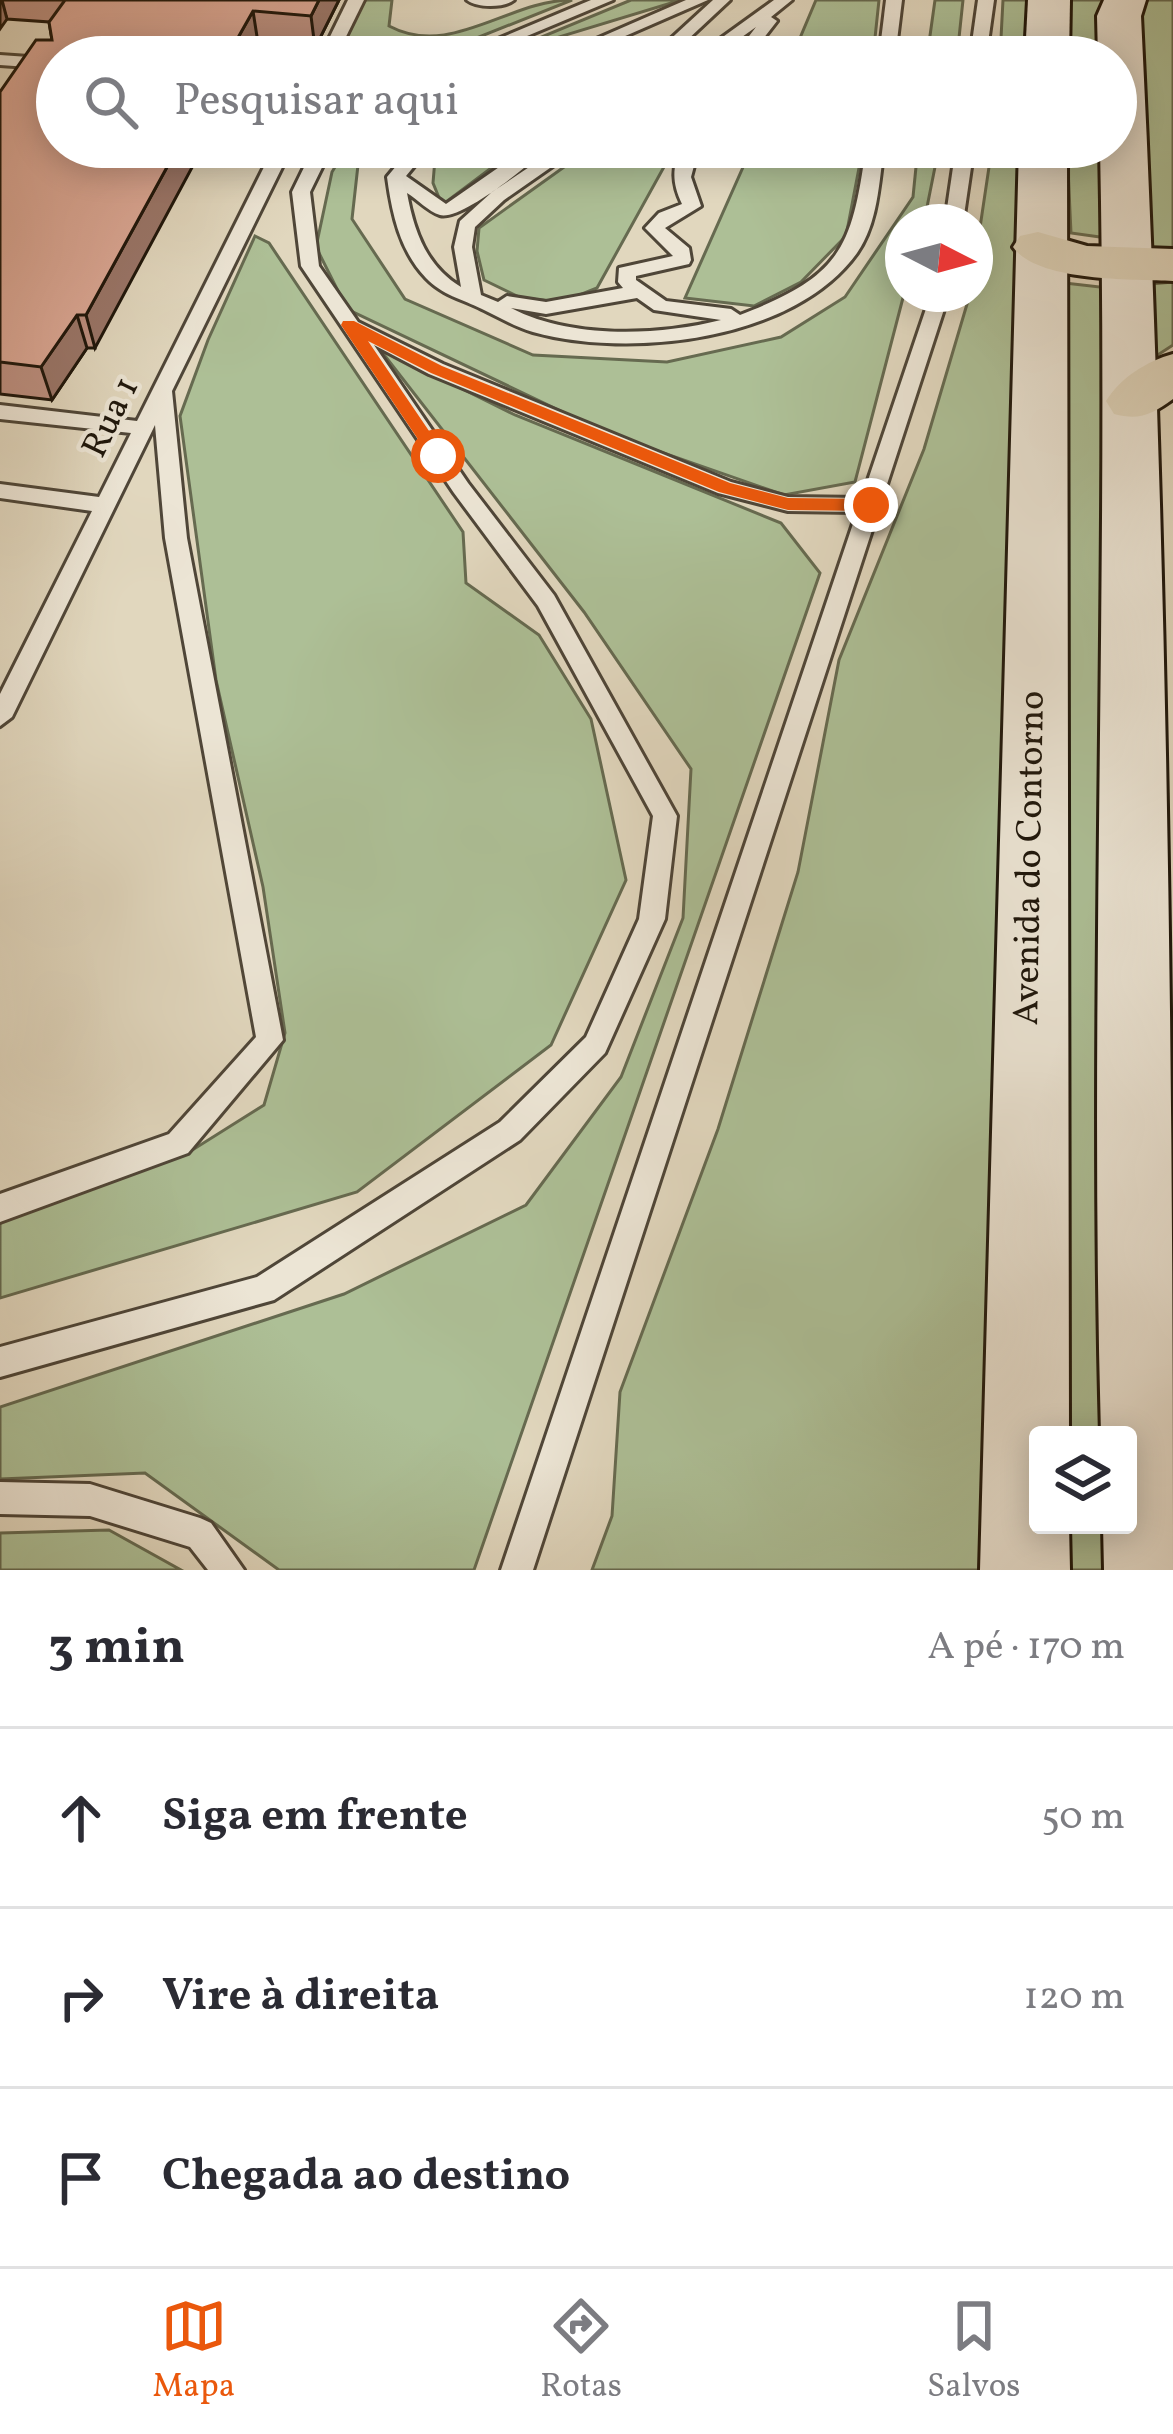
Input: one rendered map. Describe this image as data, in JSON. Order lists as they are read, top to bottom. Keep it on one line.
{"streets":{"street":["Avenida do Contorno"],"lane":["Rua 1"]},"north":"right","page":{"search":"Pesquisar aqui","heading":["3 min","A pé · 170 m"],"list":[["Siga em frente","50 m"],["Vire à direita","120 m"],"Chegada ao destino"],"nav":["Mapa","Rotas","Salvos"]}}
